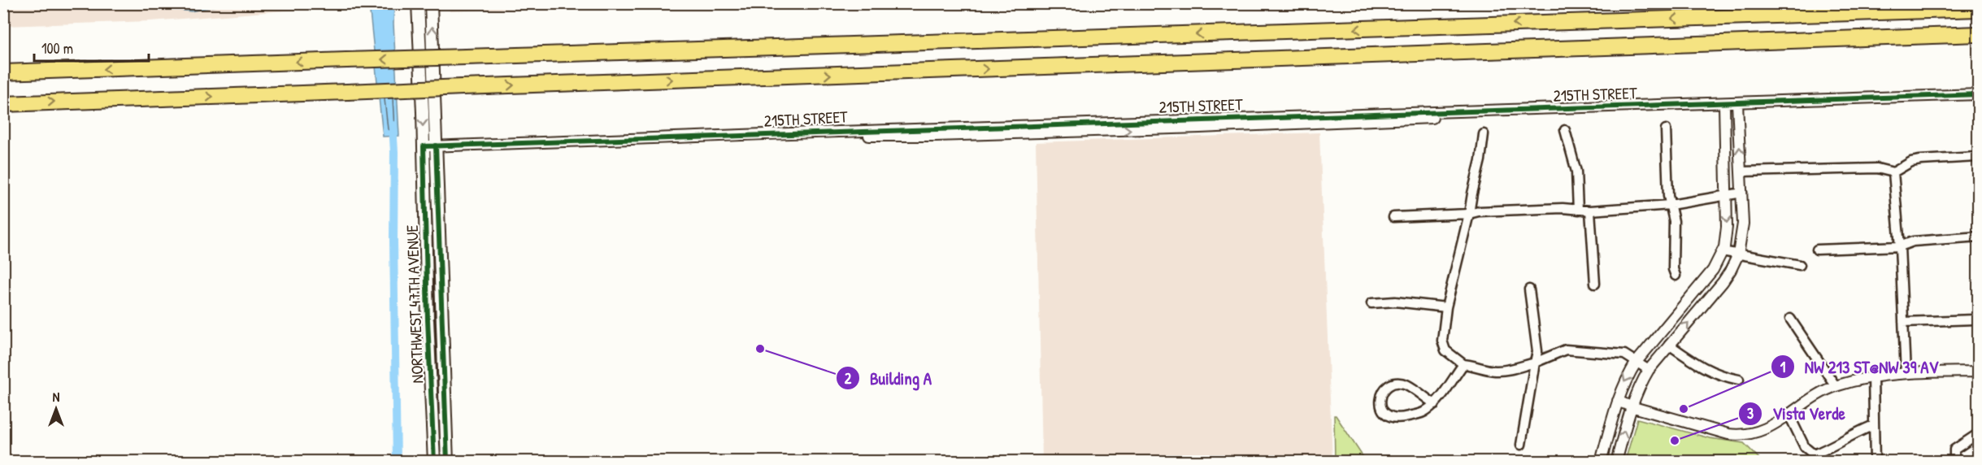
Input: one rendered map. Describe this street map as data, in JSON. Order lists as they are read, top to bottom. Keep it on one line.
{"streets":{"main road":["NORTHWEST 47TH AVENUE"],"street":["215TH STREET"]},"crossings":[["215TH STREET","NORTHWEST 47TH AVENUE"]],"places":["Building A","NW 213 ST@NW 39 AV","Vista Verde"],"scale_bar":"100 m","north":"top"}
